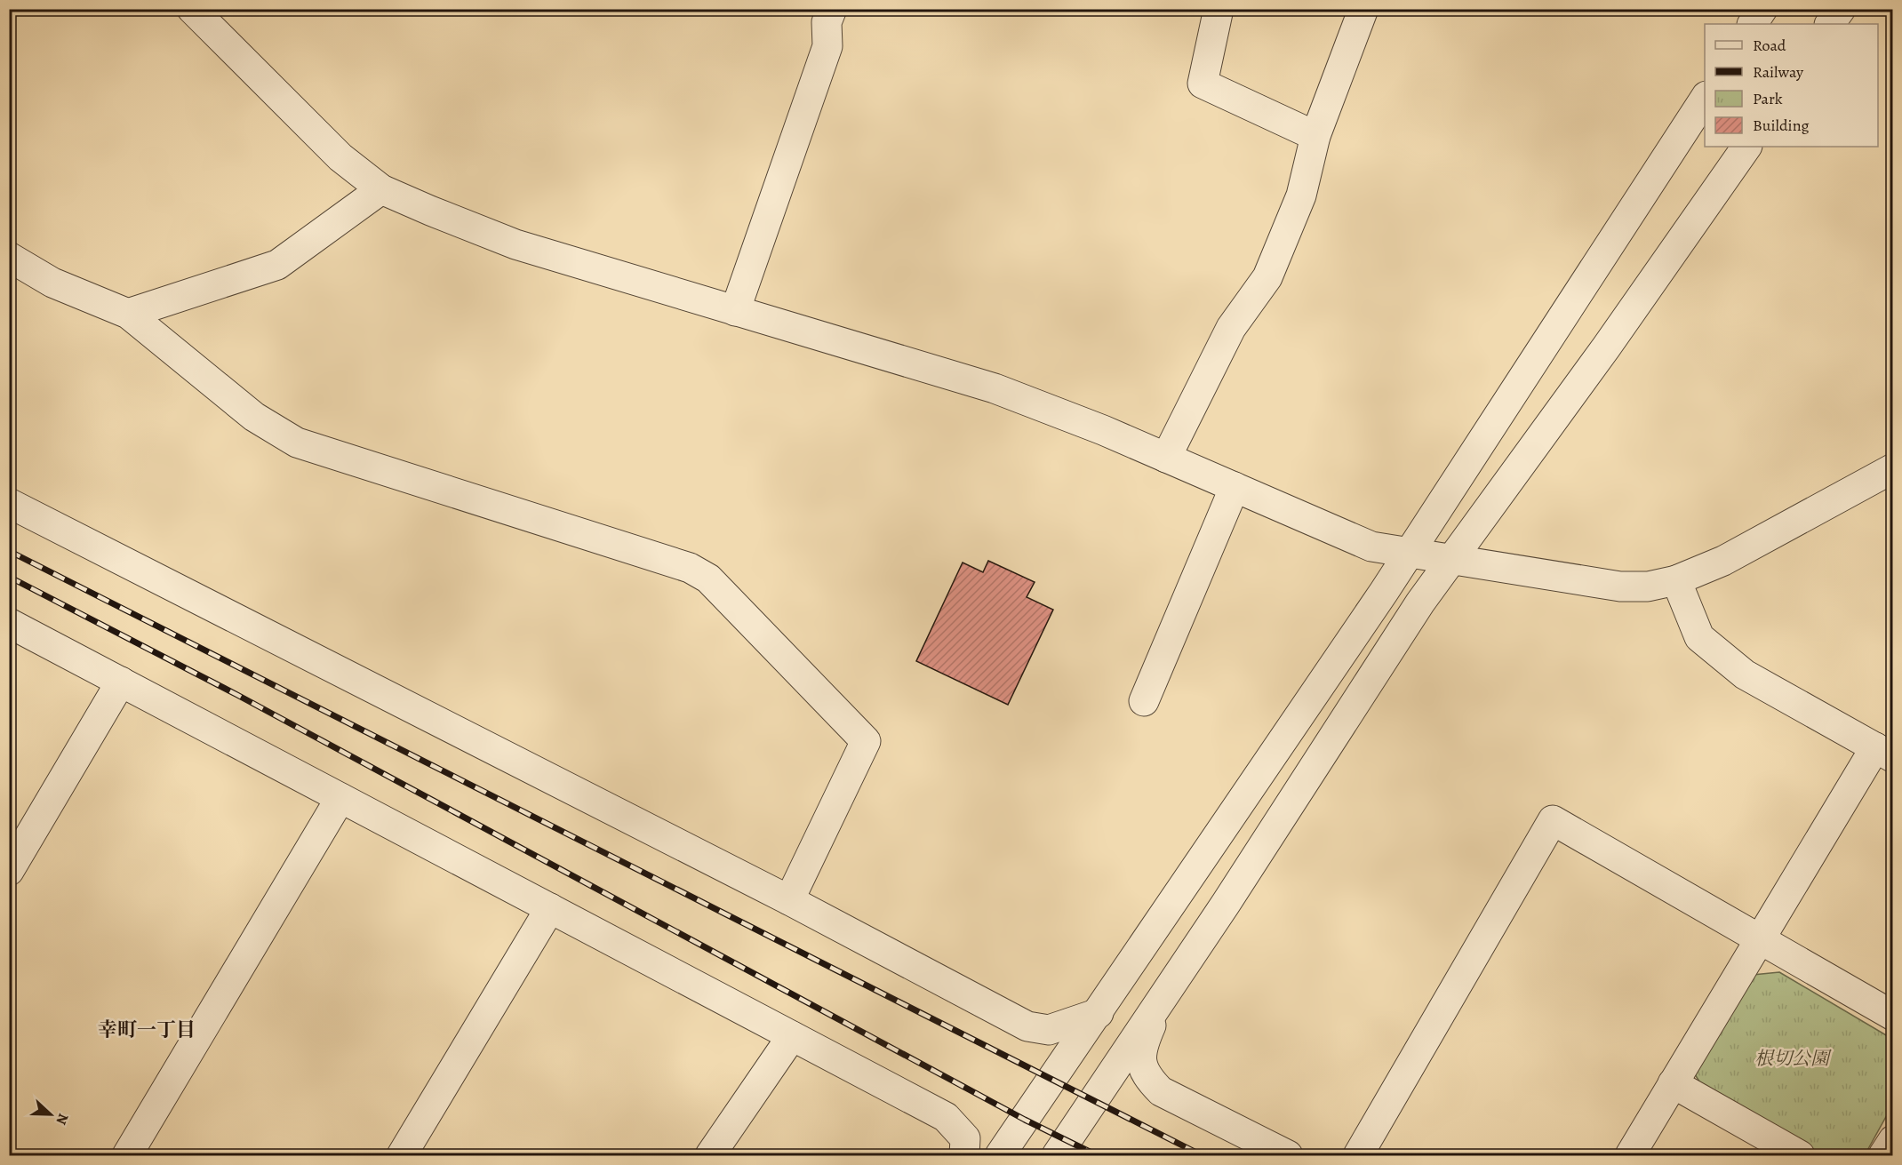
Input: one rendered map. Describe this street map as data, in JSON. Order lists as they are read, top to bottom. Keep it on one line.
{"districts":["幸町一丁目"],"parks":["根切公園"],"legend":["Road","Railway","Park","Building"],"north":"right"}
